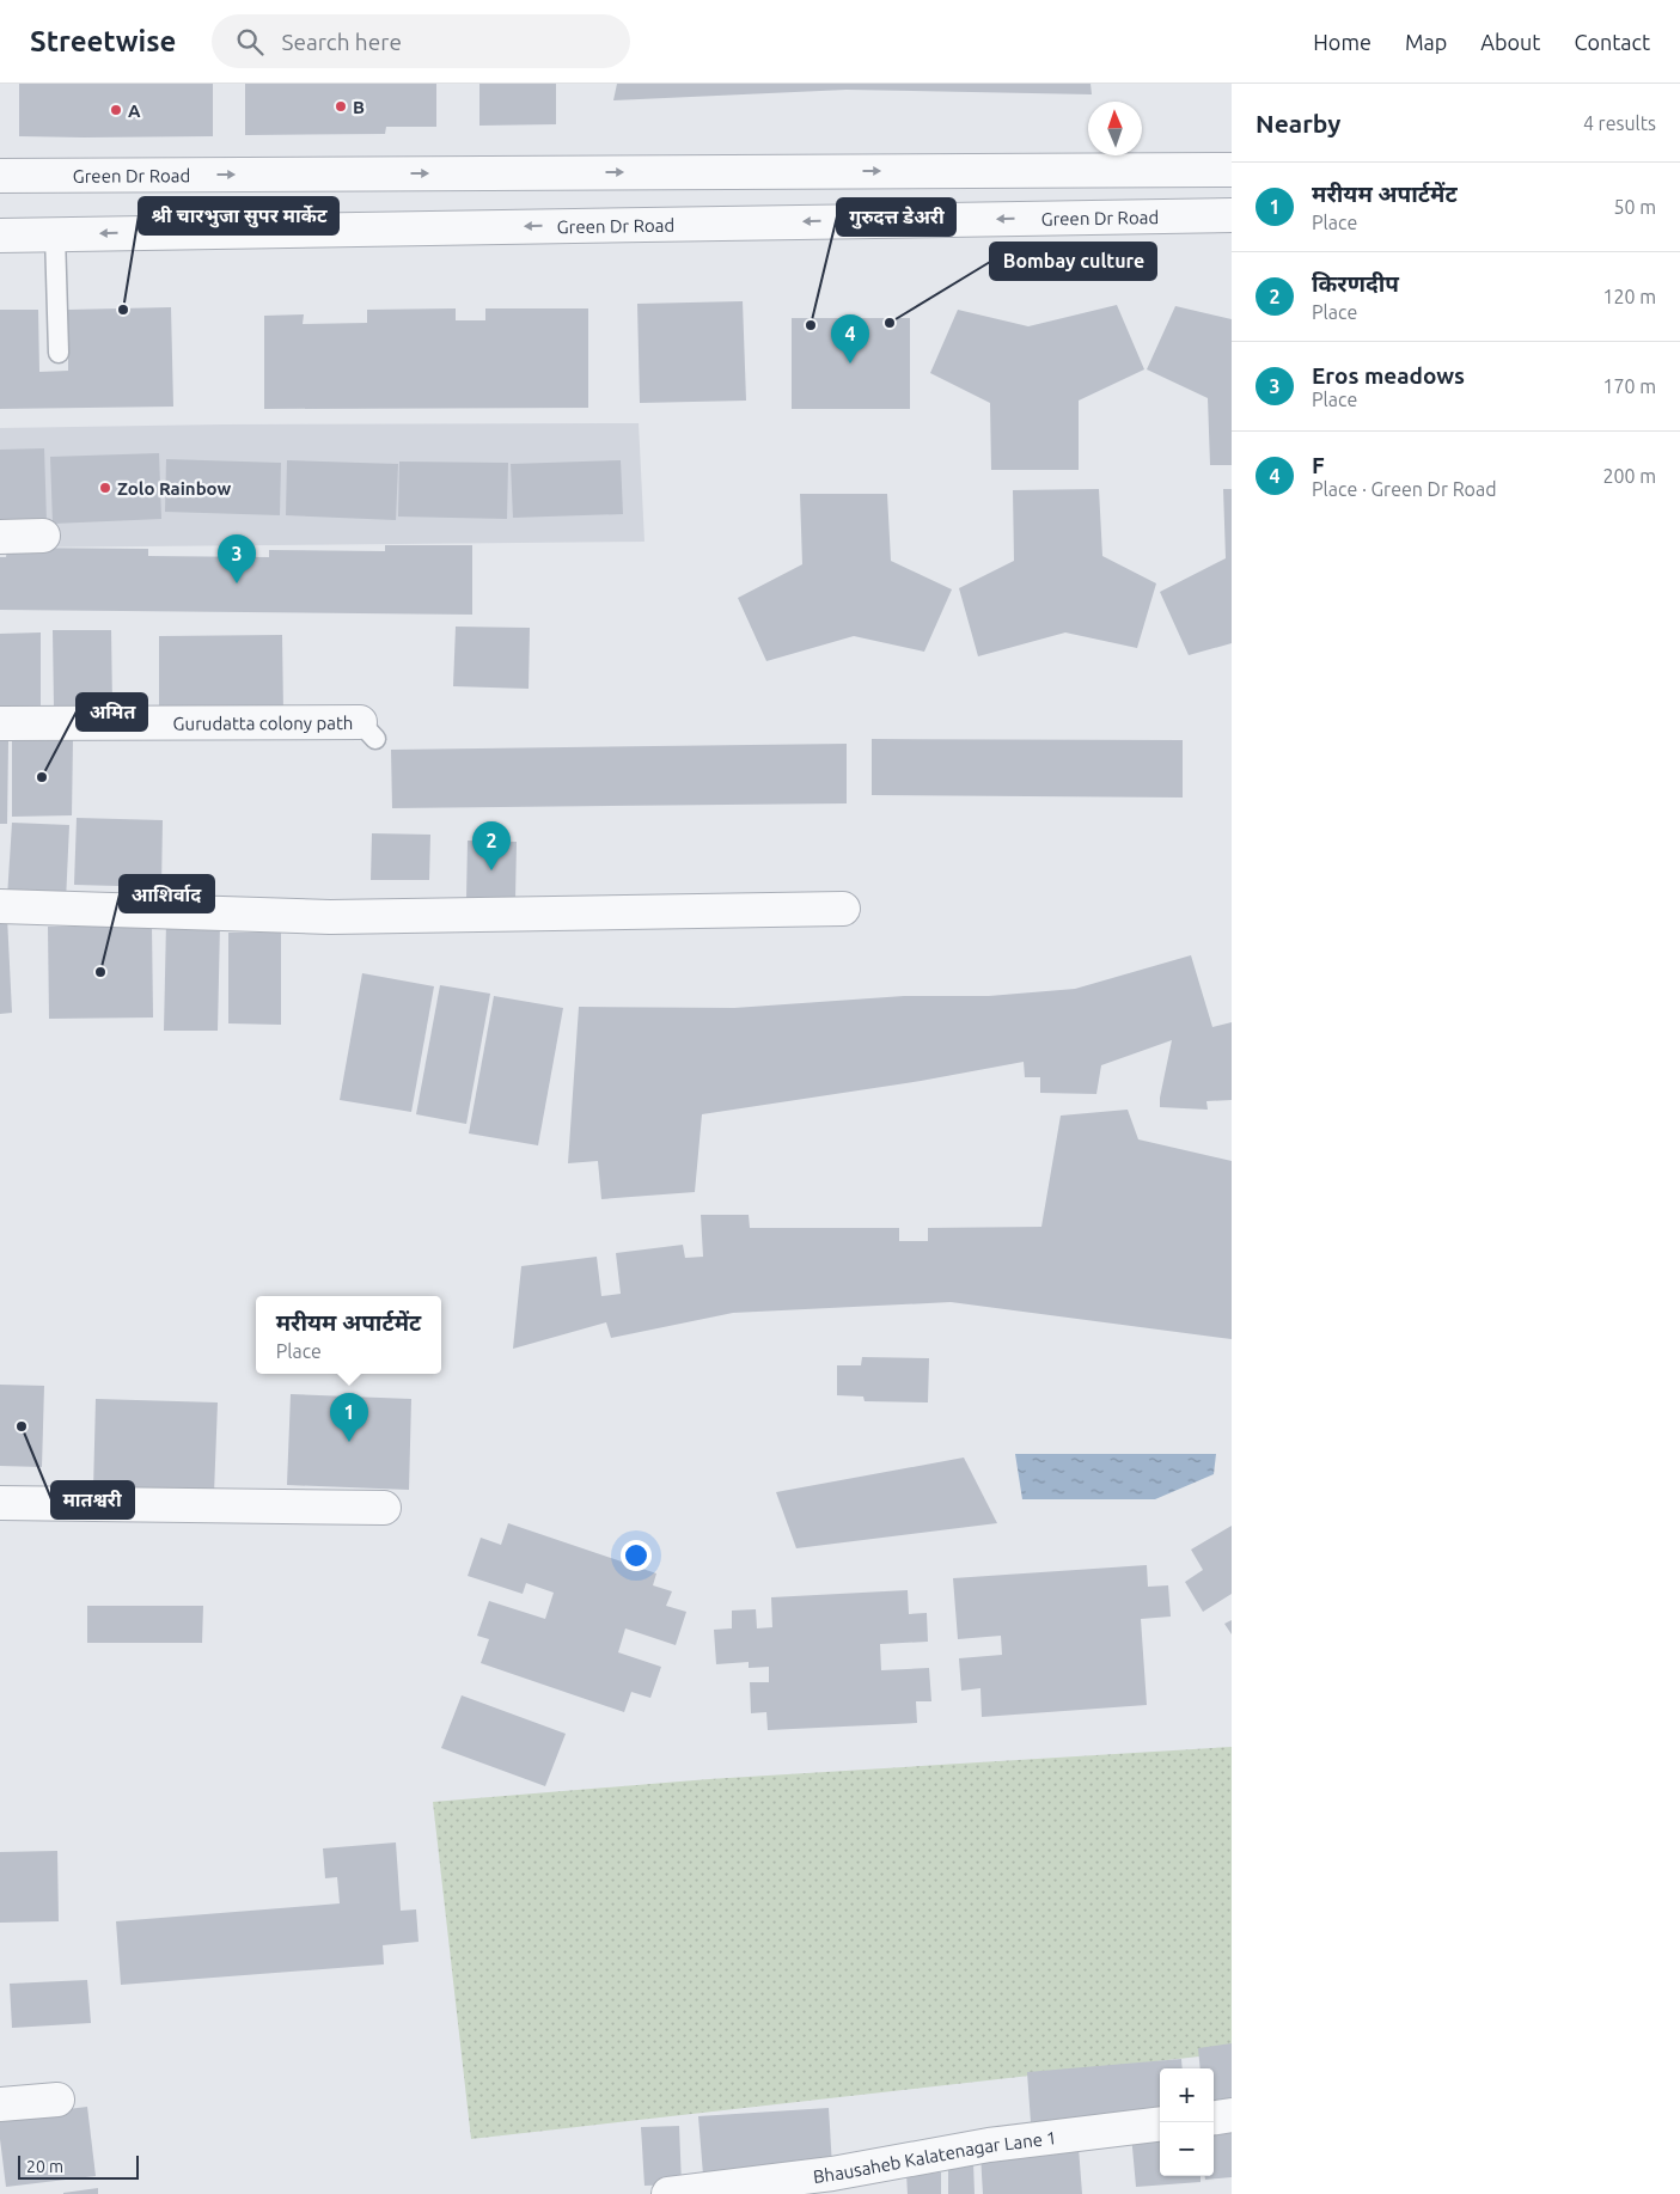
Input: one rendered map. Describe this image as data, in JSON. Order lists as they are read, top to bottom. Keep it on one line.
{"streets":{"street":["Green Dr Road","Gurudatta colony path","Bhausaheb Kalatenagar Lane 1"]},"places":["B","A","श्री चारभुजा सुपर मार्केट","Bombay culture","गुरुदत्त डेअरी","Zolo Rainbow","अमित","आशिर्वाद","मातश्वरी"],"scale_bar":"20 m","north":"top","page":{"header":"Streetwise","search":"Search here","nav":["Home","Map","About","Contact"],"heading":["Nearby","4 results"],"list":[{"mark":"1","name":"मरीयम अपार्टमेंट","note":"Place","value":"50 m"},{"mark":"2","name":"किरणदीप","note":"Place","value":"120 m"},{"mark":"3","name":"Eros meadows","note":"Place","value":"170 m"},{"mark":"4","name":"F","note":"Place · Green Dr Road","value":"200 m"}],"pins":["4","3","2","1"],"popup":["मरीयम अपार्टमेंट","Place"],"map_buttons":["+","−"],"scale":"20 m"}}
